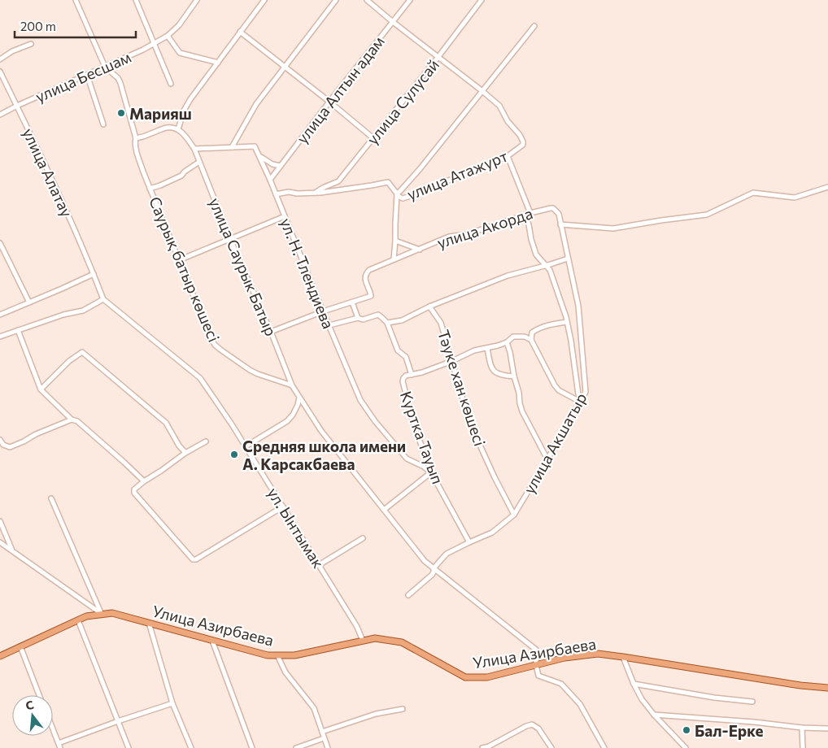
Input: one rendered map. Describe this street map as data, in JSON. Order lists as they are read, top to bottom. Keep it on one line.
{"streets":{"main road":["Улица Азирбаева"],"street":["улица Бесшам","улица Алтын адам","улица Сулусай","улица Алатау","улица Атажурт","улица Акорда","улица Саурык Батыр","Саурық батыр көшесі","ул. Н. Тлендиева","Тәуке хан көшесі","Куртка Тауып","улица Акшатыр","ул. Ынтымак"]},"crossings":[["улица Бесшам","улица Алатау"],["улица Бесшам","Саурық батыр көшесі"],["улица Алтын адам","ул. Н. Тлендиева"],["улица Сулусай","улица Атажурт"],["улица Алатау","ул. Ынтымак"],["улица Атажурт","ул. Н. Тлендиева"],["улица Акорда","улица Акшатыр"],["улица Саурык Батыр","Саурық батыр көшесі"],["ул. Н. Тлендиева","Куртка Тауып"],["Тәуке хан көшесі","Куртка Тауып"],["Тәуке хан көшесі","улица Акшатыр"],["Куртка Тауып","улица Акшатыр"],["ул. Ынтымак","Улица Азирбаева"]],"places":["Марияш","Средняя школа имени А. Карсакбаева","Бал-Ерке"],"scale_bar":"200 m","north":"top"}
